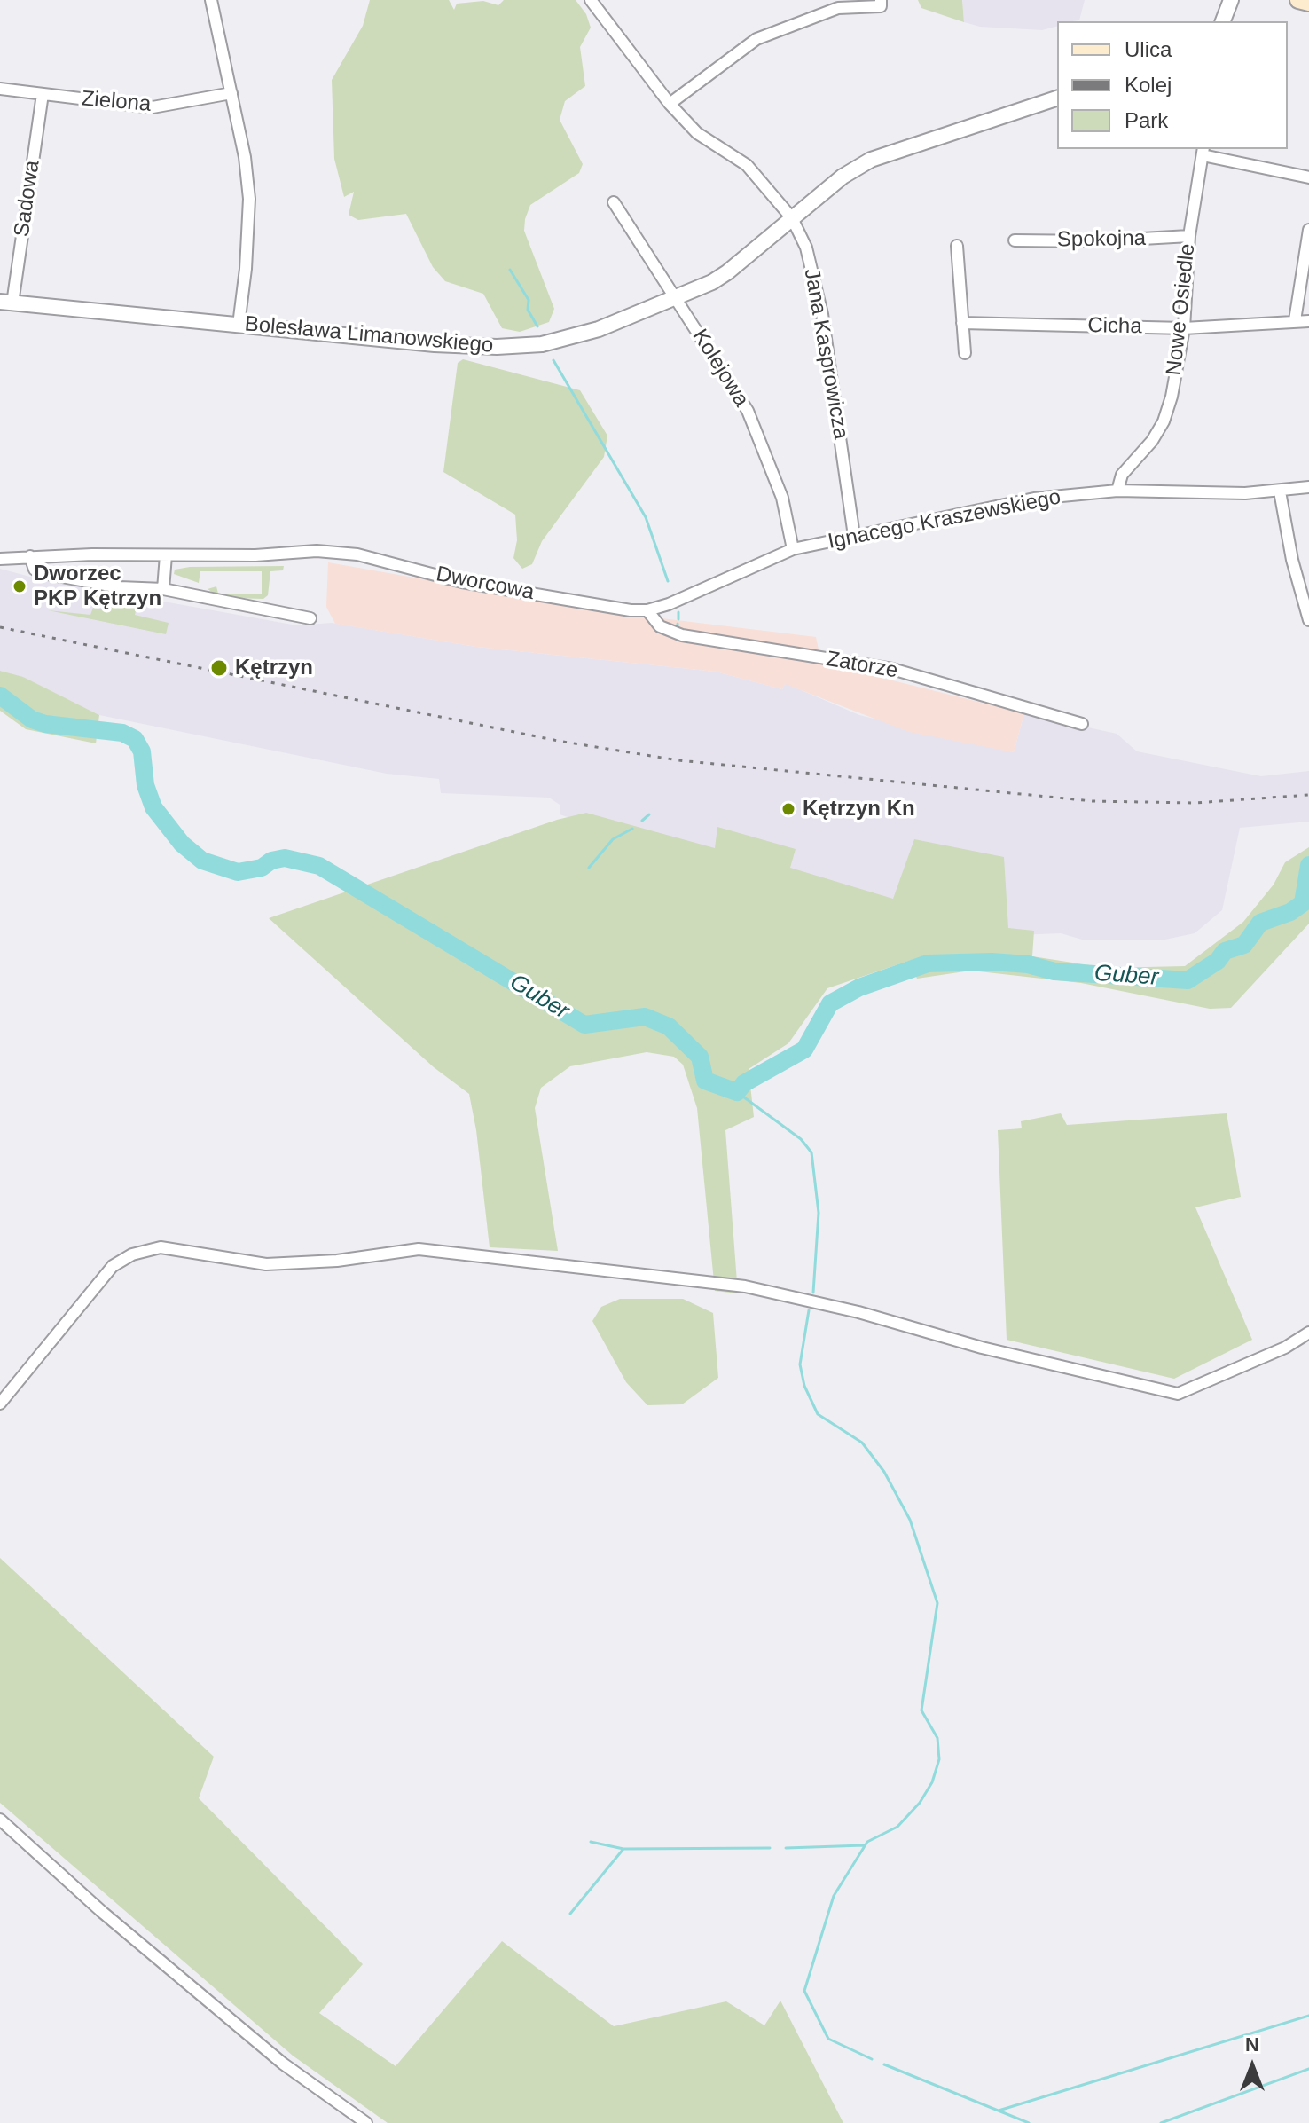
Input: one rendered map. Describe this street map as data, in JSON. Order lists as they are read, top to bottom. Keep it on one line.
{"streets":{"street":["Zielona","Sadowa","Spokojna","Nowe Osiedle","Cicha","Bolesława Limanowskiego","Jana Kasprowicza","Kolejowa","Ignacego Kraszewskiego","Dworcowa","Zatorze"]},"crossings":[["Zielona","Sadowa"],["Sadowa","Bolesława Limanowskiego"],["Spokojna","Nowe Osiedle"],["Nowe Osiedle","Cicha"],["Nowe Osiedle","Ignacego Kraszewskiego"],["Bolesława Limanowskiego","Jana Kasprowicza"],["Bolesława Limanowskiego","Kolejowa"],["Jana Kasprowicza","Ignacego Kraszewskiego"],["Kolejowa","Ignacego Kraszewskiego"],["Kolejowa","Dworcowa"],["Ignacego Kraszewskiego","Dworcowa"],["Dworcowa","Zatorze"]],"water":["Guber"],"places":["Dworzec PKP Kętrzyn","Kętrzyn","Kętrzyn Kn"],"legend":["Ulica","Kolej","Park"],"north":"top"}
